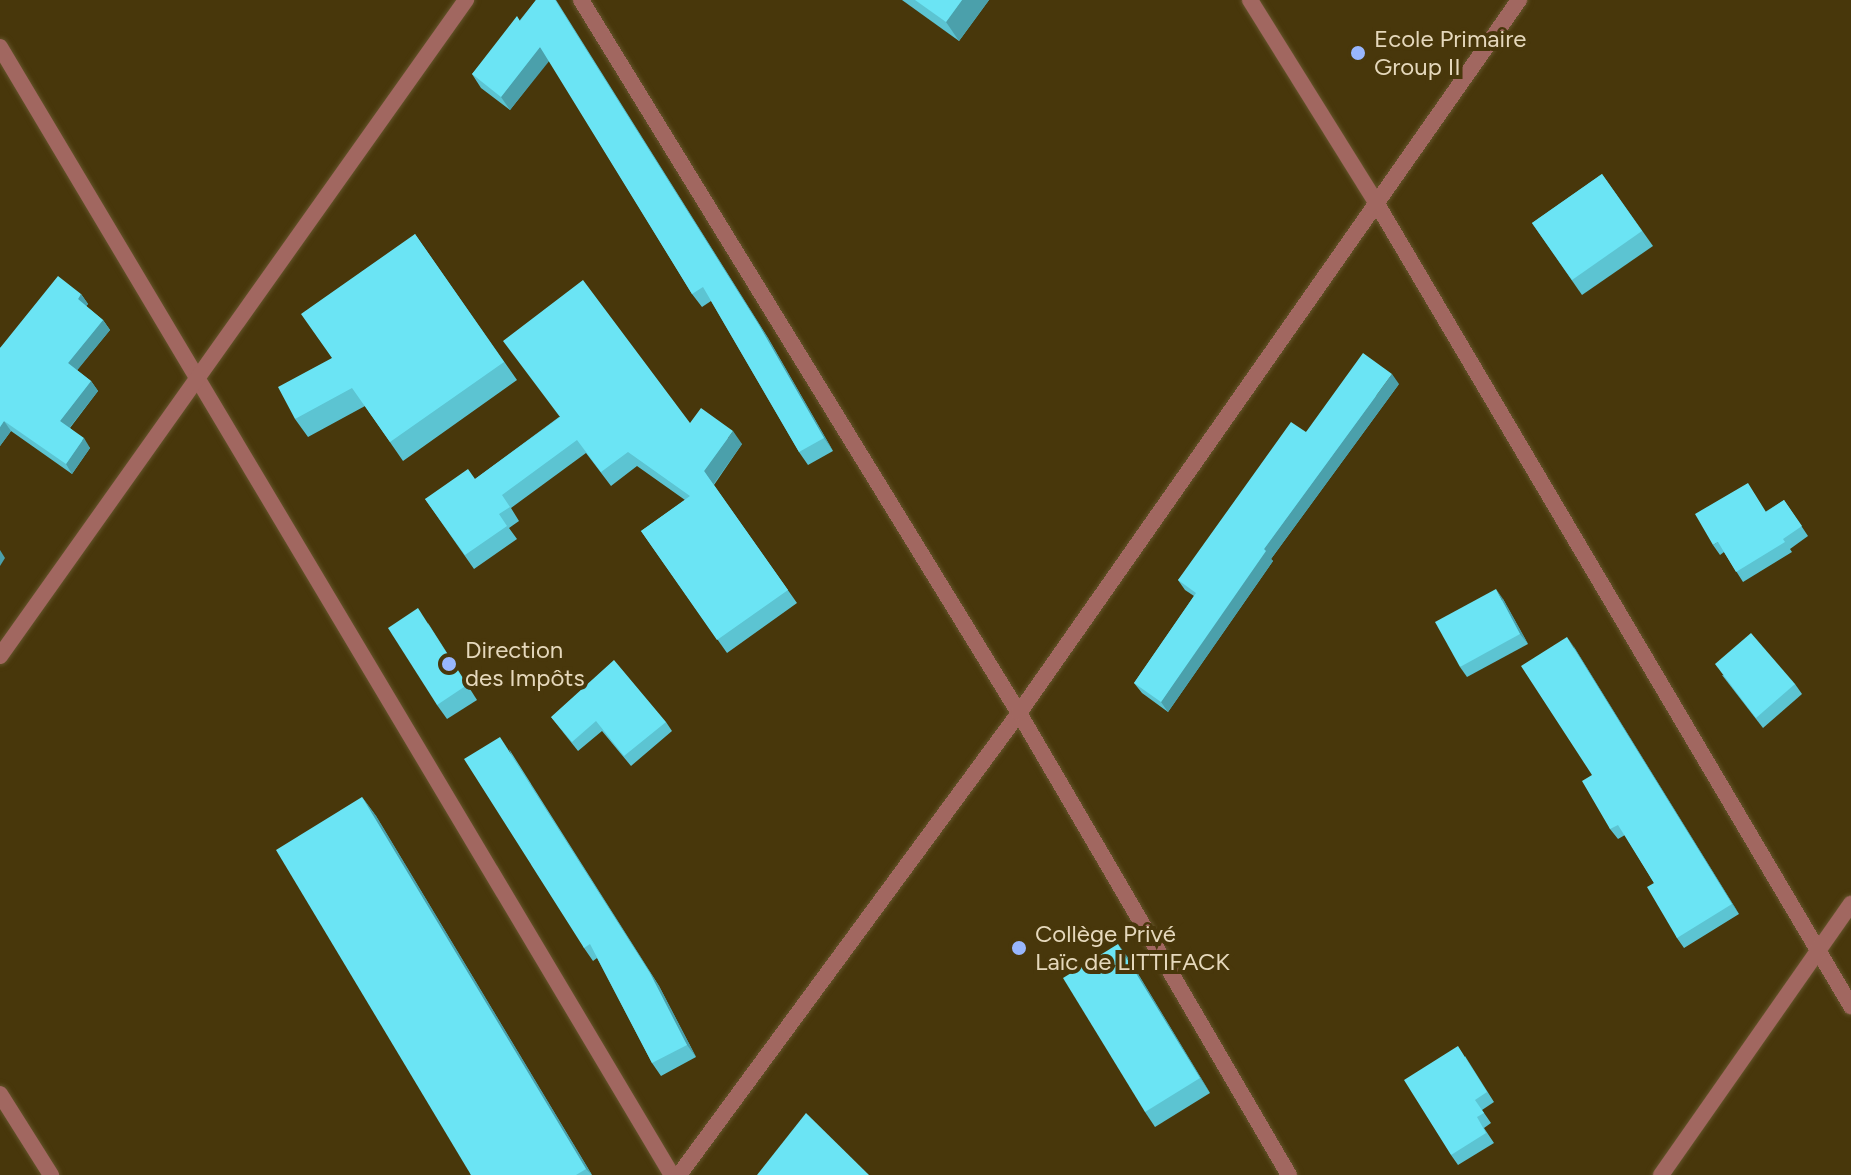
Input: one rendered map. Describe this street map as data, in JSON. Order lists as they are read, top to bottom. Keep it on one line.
{"places":["Ecole Primaire Group II","Direction des Impôts","Collège Privé Laïc de LITTIFACK"]}
